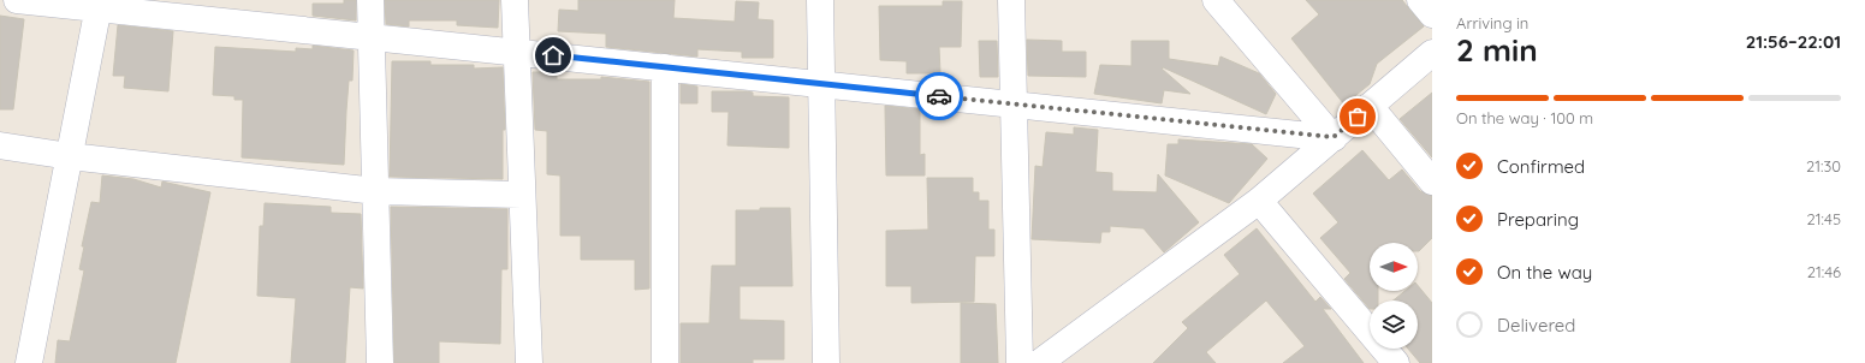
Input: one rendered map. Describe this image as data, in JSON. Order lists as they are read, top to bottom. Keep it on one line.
{"north":"right","page":{"heading":["2 min","Arriving in","21:56–22:01"],"bar":"On the way · 100 m","list":[["Confirmed","21:30"],["Preparing","21:45"],["On the way","21:46"],"Delivered"]}}
